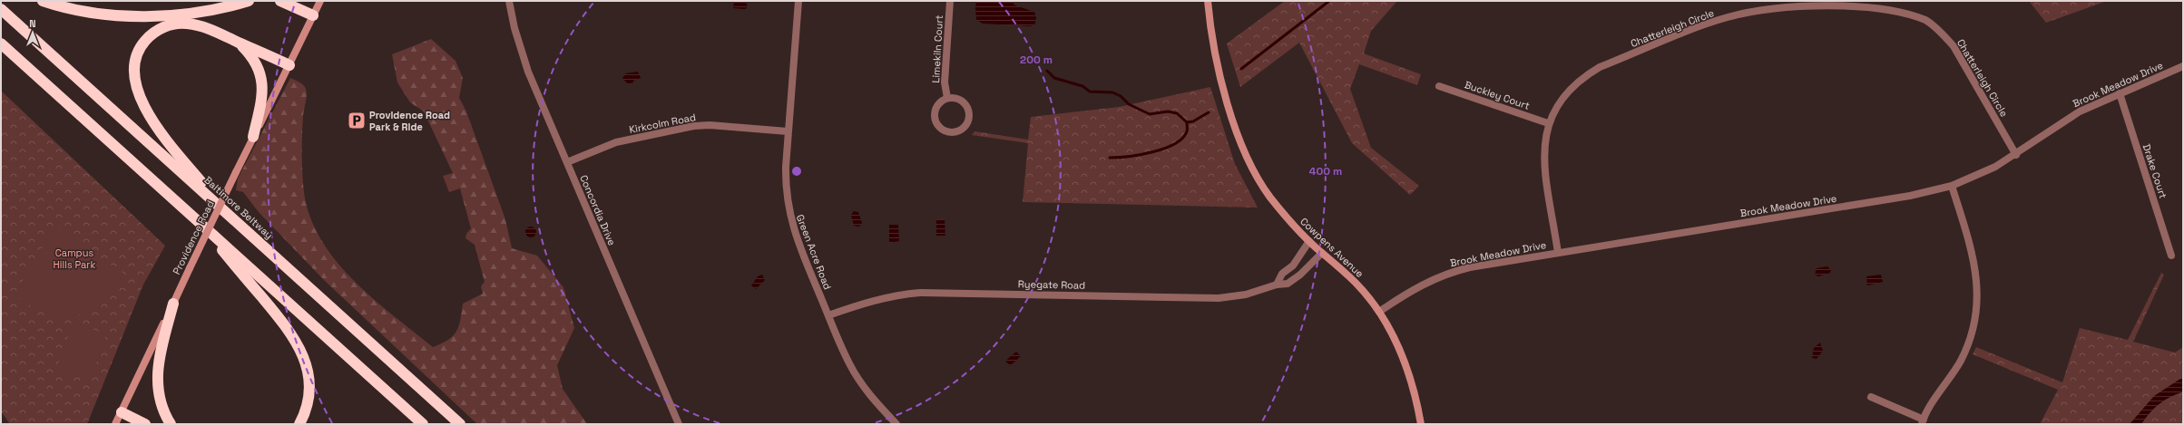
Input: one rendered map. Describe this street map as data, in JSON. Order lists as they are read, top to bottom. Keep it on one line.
{"streets":{"highway":["Baltimore Beltway"],"street":["Chatterleigh Circle","Limekiln Court","Brook Meadow Drive","Buckley Court","Kirkcolm Road","Drake Court","Concordia Drive","Providence Road","Cowpens Avenue","Green Acre Road","Ryegate Road"]},"crossings":[["Chatterleigh Circle","Brook Meadow Drive"],["Chatterleigh Circle","Buckley Court"],["Brook Meadow Drive","Drake Court"],["Brook Meadow Drive","Cowpens Avenue"],["Kirkcolm Road","Concordia Drive"],["Kirkcolm Road","Green Acre Road"],["Cowpens Avenue","Ryegate Road"],["Green Acre Road","Ryegate Road"]],"parks":["Campus Hills Park"],"places":{"parking":["Providence Road Park & Ride"]},"north":"top","rings":["200 m","400 m"]}
